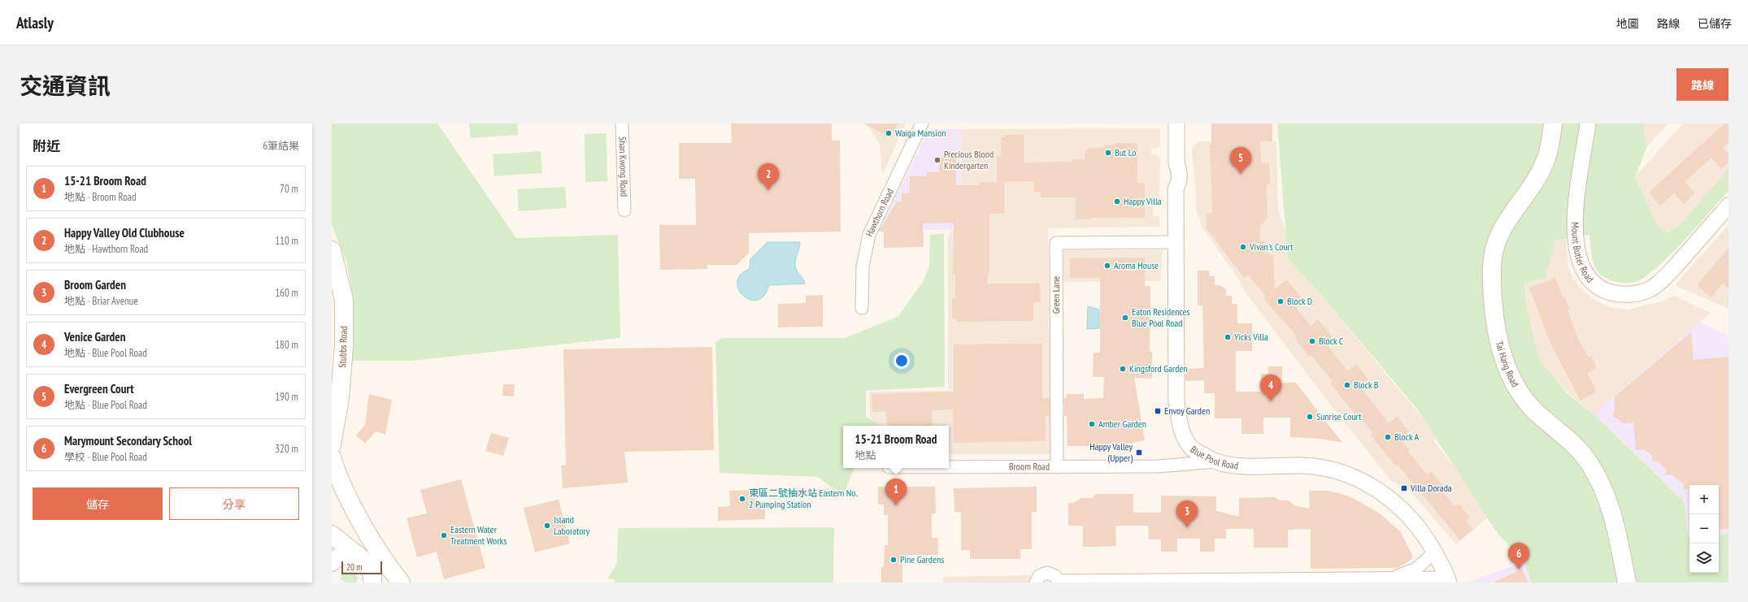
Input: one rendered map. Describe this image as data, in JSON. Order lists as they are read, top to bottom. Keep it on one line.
{"streets":{"main road":["Stubbs Road","Tai Hang Road"],"street":["Shan Kwong Road","Hawthorn Road","Mount Butler Road","Green Lane","Blue Pool Road","Broom Road"]},"crossings":[["Green Lane","Blue Pool Road"],["Green Lane","Broom Road"],["Blue Pool Road","Broom Road"]],"places":{"other":["Waiga Mansion","But Lo","Precious Blood Kindergarten","Happy Villa","Vivan's Court","Aroma House","Block D","Eaton Residences Blue Pool Road","Yicks Villa","Block C","Kingsford Garden","Block B","Sunrise Court","Amber Garden","Block A","東區二號抽水站 Eastern No. 2 Pumping Station","Island Laboratory","Eastern Water Treatment Works","Pine Gardens"],"transit":["Envoy Garden","Happy Valley (Upper)","Villa Dorada"]},"scale_bar":"20 m","page":{"header":"Atlasly","nav":["地圖","路線","已儲存"],"title":"交通資訊","buttons":["路線",["儲存","分享"]],"heading":["附近","6筆結果"],"pins":["5","2","4","1","3","6"],"list":[{"mark":"1","name":"15-21 Broom Road","note":"地點 · Broom Road","value":"70 m"},{"mark":"2","name":"Happy Valley Old Clubhouse","note":"地點 · Hawthorn Road","value":"110 m"},{"mark":"3","name":"Broom Garden","note":"地點 · Briar Avenue","value":"160 m"},{"mark":"4","name":"Venice Garden","note":"地點 · Blue Pool Road","value":"180 m"},{"mark":"5","name":"Evergreen Court","note":"地點 · Blue Pool Road","value":"190 m"},{"mark":"6","name":"Marymount Secondary School","note":"學校 · Blue Pool Road","value":"320 m"}],"popup":["15-21 Broom Road","地點"],"map_buttons":["+","−"],"scale":"20 m"}}
